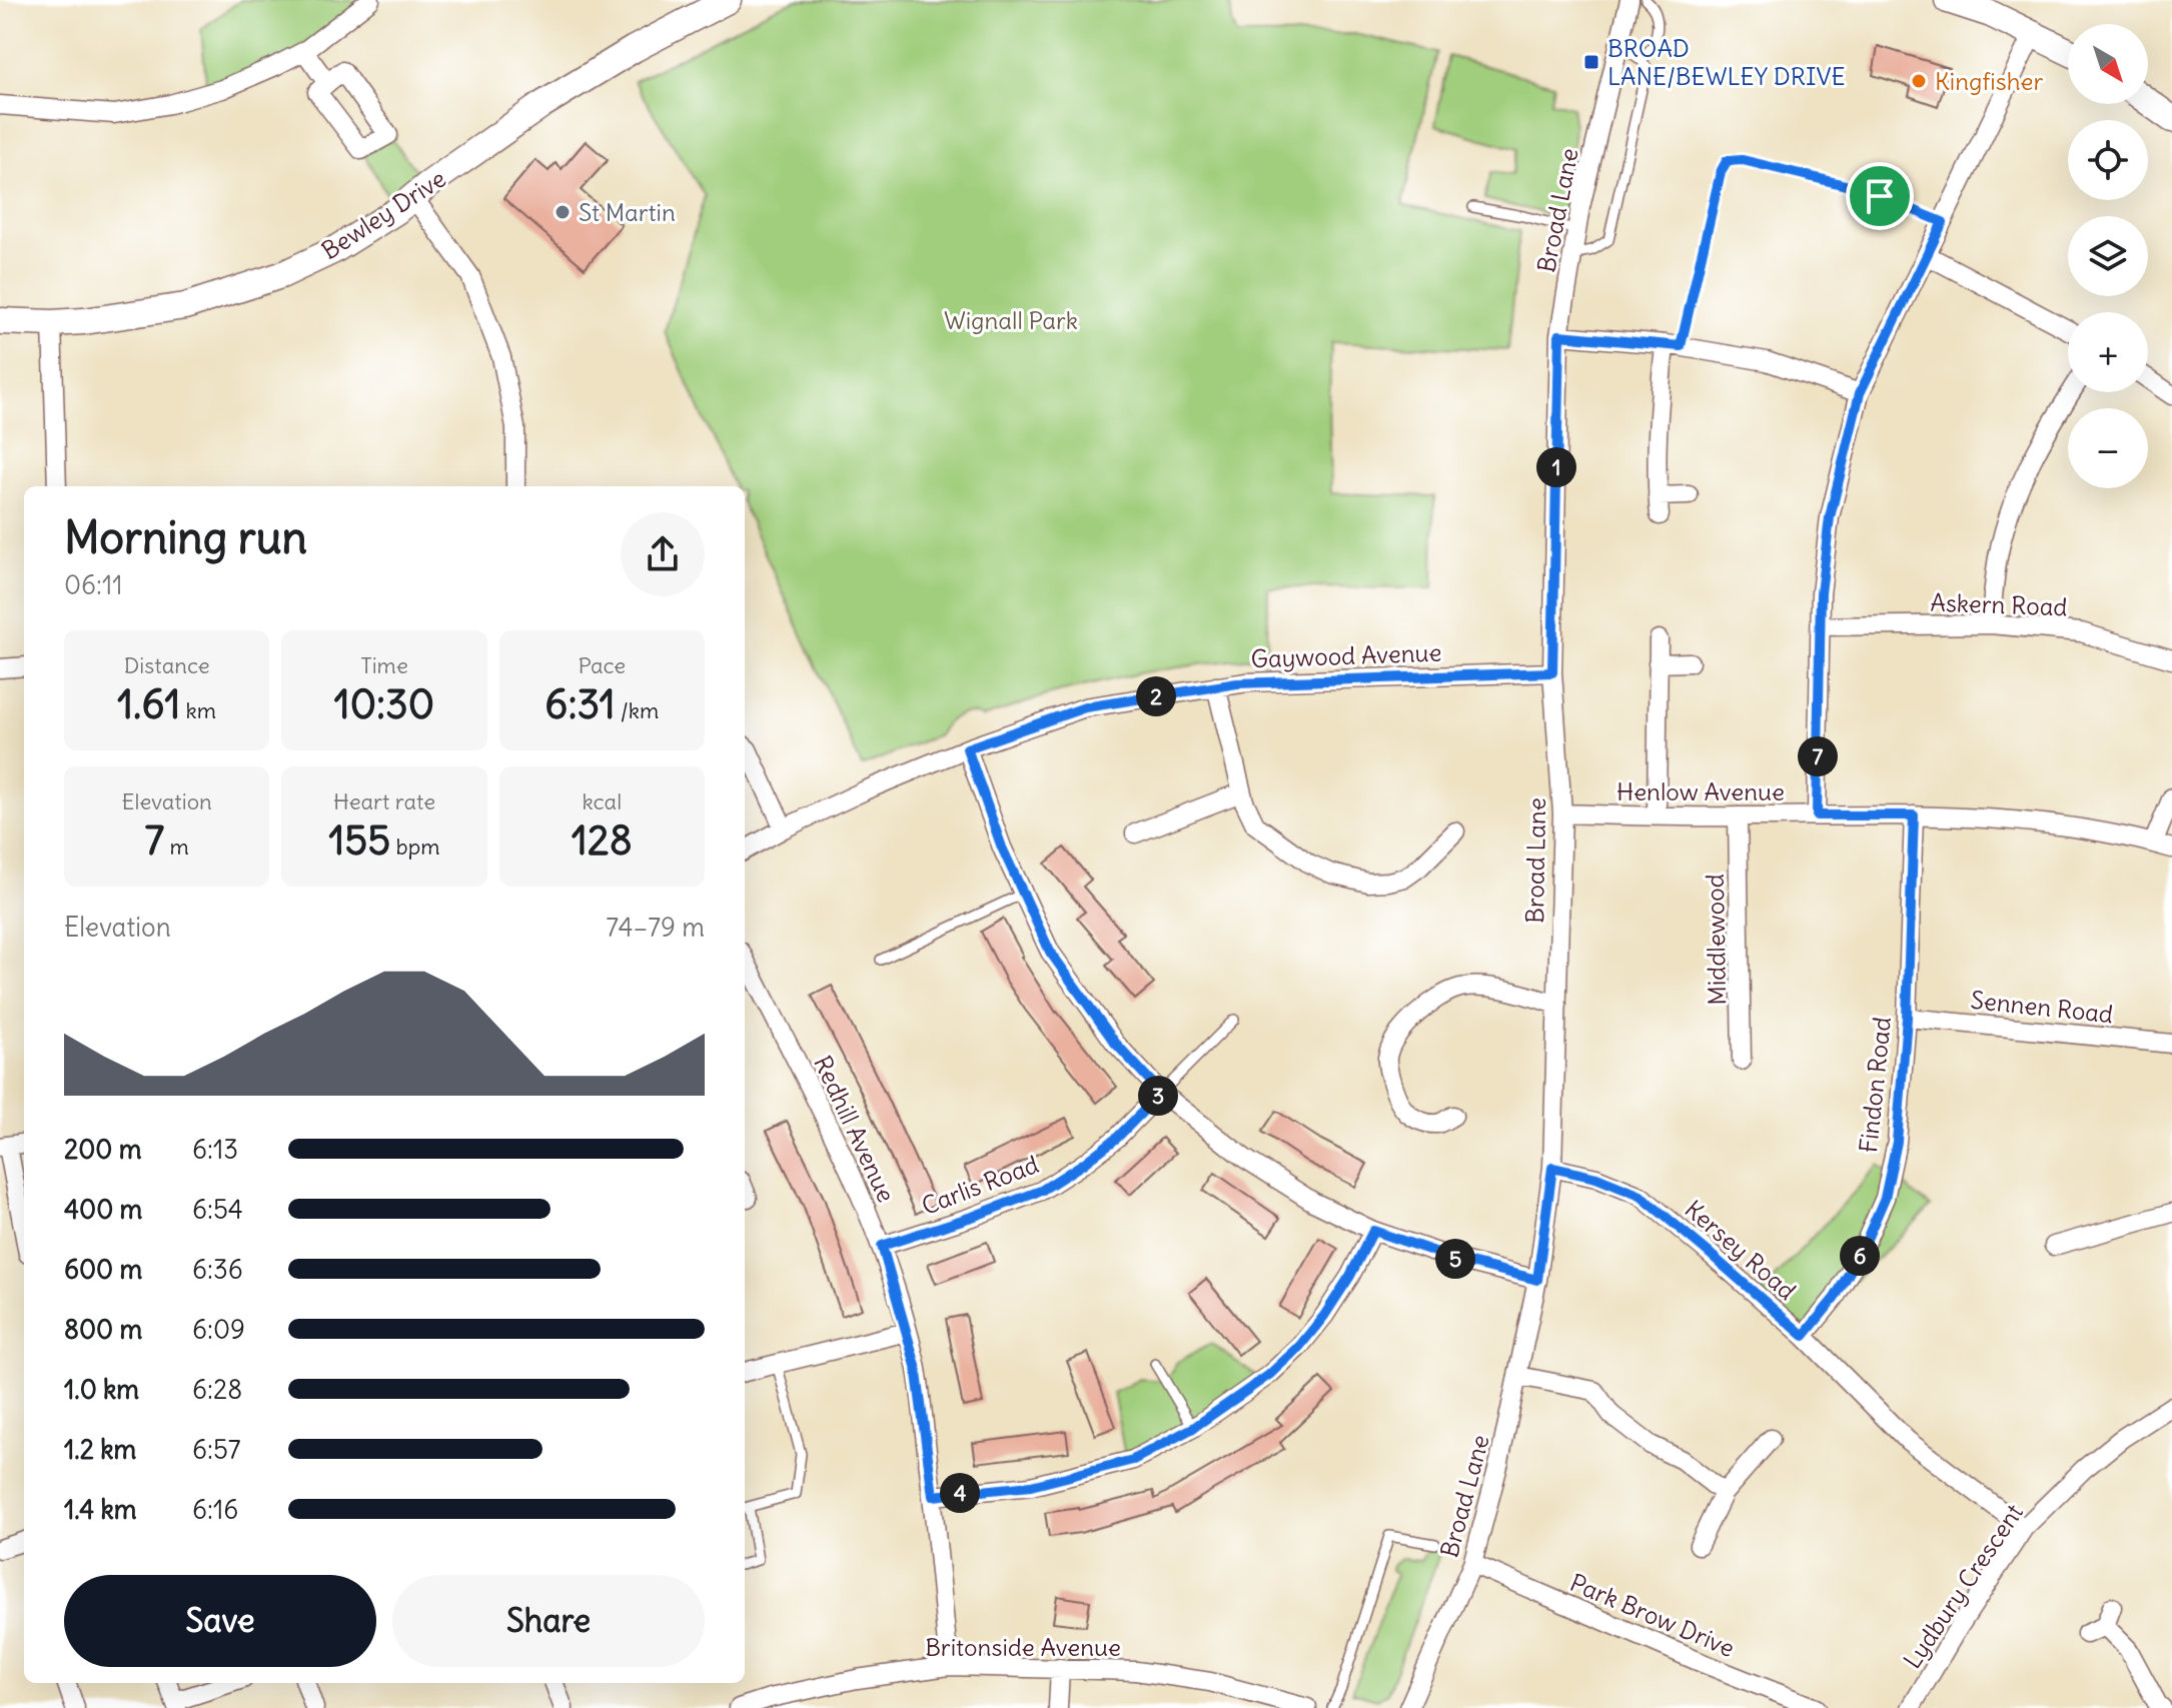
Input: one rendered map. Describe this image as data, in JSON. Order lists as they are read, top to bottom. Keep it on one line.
{"streets":{"street":["Broad Lane","Bewley Drive","Askern Road","Gaywood Avenue","Henlow Avenue","Middlewood","Sennen Road","Findon Road","Redhill Avenue","Carlis Road","Kersey Road","Lydbury Crescent","Park Brow Drive","Britonside Avenue"]},"crossings":[["Broad Lane","Gaywood Avenue"],["Broad Lane","Henlow Avenue"],["Broad Lane","Kersey Road"],["Broad Lane","Park Brow Drive"],["Henlow Avenue","Middlewood"],["Henlow Avenue","Findon Road"],["Sennen Road","Findon Road"],["Findon Road","Kersey Road"],["Redhill Avenue","Carlis Road"],["Redhill Avenue","Britonside Avenue"],["Kersey Road","Lydbury Crescent"]],"parks":["Wignall Park"],"places":{"transit":["BROAD LANE/BEWLEY DRIVE"],"other":["Kingfisher","St Martin"]},"north":"bottom right","page":{"map_buttons":["+","−"],"pins":["1","2","7","3","6","5","4"],"heading":["Morning run","06:11"],"stats":[["Distance","1.61 km"],["Time","10:30"],["Pace","6:31 /km"],["Elevation","7 m"],["Heart rate","155 bpm"],["kcal","128"]],"chart":["Elevation","74–79 m"],"list":[{"name":"200 m","note":"6:13"},{"name":"400 m","note":"6:54"},{"name":"600 m","note":"6:36"},{"name":"800 m","note":"6:09"},{"name":"1.0 km","note":"6:28"},{"name":"1.2 km","note":"6:57"},{"name":"1.4 km","note":"6:16"}],"buttons":["Save","Share"]}}
